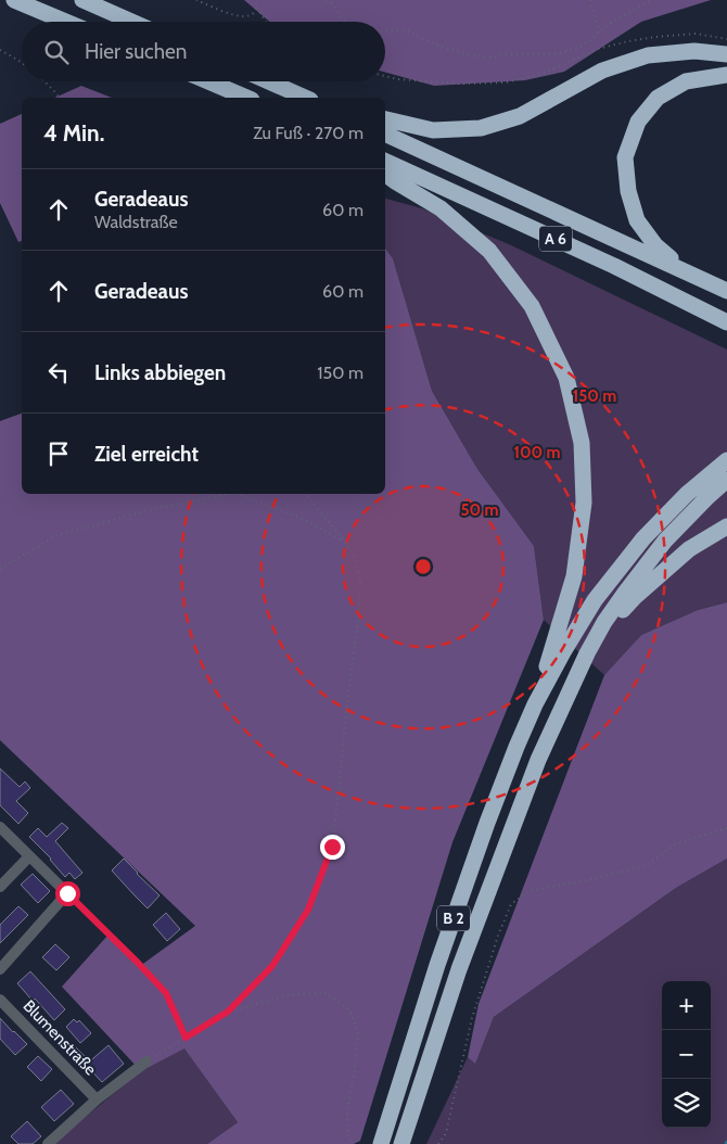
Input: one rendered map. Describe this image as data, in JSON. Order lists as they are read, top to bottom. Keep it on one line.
{"streets":{"highway":["A 6","B 2"],"street":["Blumenstraße"]},"page":{"search":"Hier suchen","heading":["4 Min.","Zu Fuß · 270 m"],"list":[["Geradeaus","Waldstraße","60 m"],["Geradeaus","60 m"],["Links abbiegen","150 m"],"Ziel erreicht"],"map_buttons":["+","−"]},"rings":["150 m","100 m","50 m"]}
